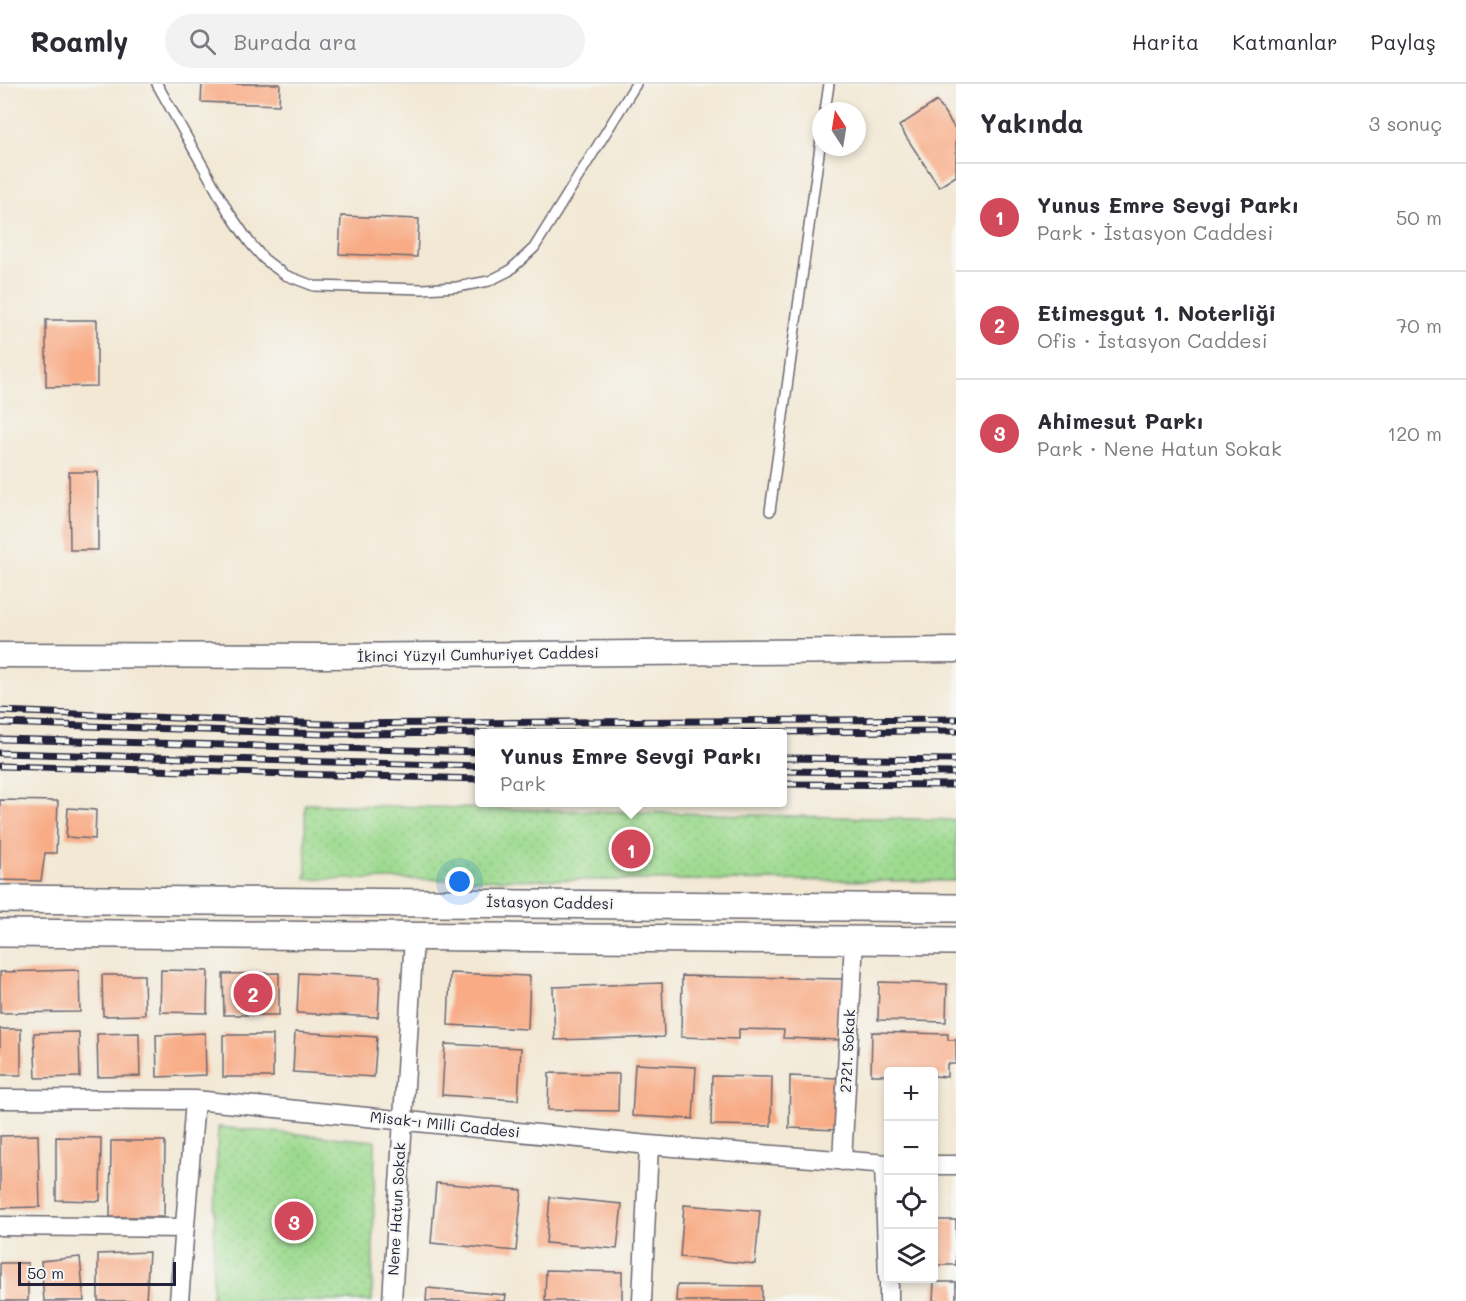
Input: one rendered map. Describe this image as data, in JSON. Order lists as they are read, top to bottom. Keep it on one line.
{"streets":{"main road":["İkinci Yüzyıl Cumhuriyet Caddesi","İstasyon Caddesi"],"street":["2721. Sokak","Misak-ı Milli Caddesi","Nene Hatun Sokak"]},"crossings":[["2721. Sokak","Misak-ı Milli Caddesi"],["Misak-ı Milli Caddesi","Nene Hatun Sokak"]],"scale_bar":"50 m","north":"top","page":{"header":"Roamly","search":"Burada ara","nav":["Harita","Katmanlar","Paylaş"],"heading":["Yakında","3 sonuç"],"list":[{"mark":"1","name":"Yunus Emre Sevgi Parkı","note":"Park · İstasyon Caddesi","value":"50 m"},{"mark":"2","name":"Etimesgut 1. Noterliği","note":"Ofis · İstasyon Caddesi","value":"70 m"},{"mark":"3","name":"Ahimesut Parkı","note":"Park · Nene Hatun Sokak","value":"120 m"}],"popup":["Yunus Emre Sevgi Parkı","Park"],"pins":["1","2","3"],"map_buttons":["+","−"],"scale":"50 m"}}
